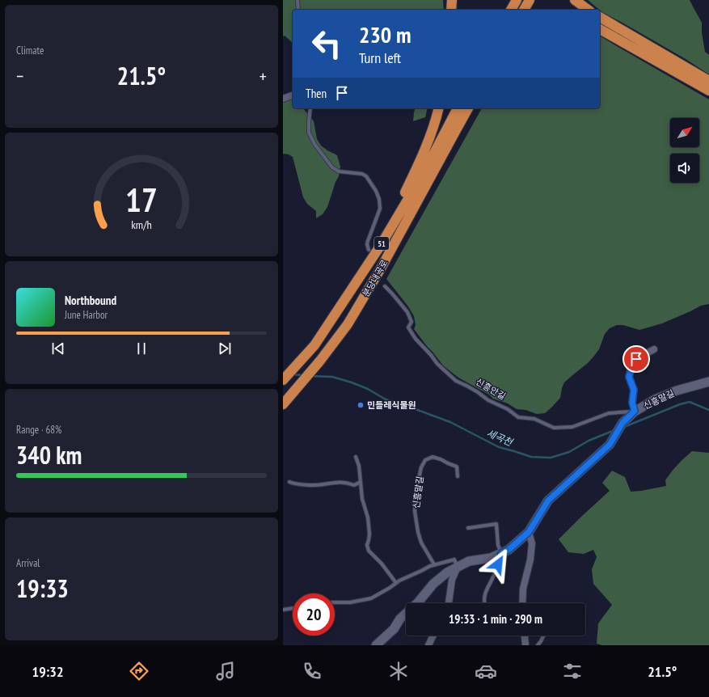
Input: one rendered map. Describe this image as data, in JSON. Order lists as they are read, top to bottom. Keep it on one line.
{"streets":{"highway":["51","분당내곡로"],"street":["신흥말길"],"lane":["신흥안길"]},"crossings":[["신흥안길","신흥말길"]],"water":["세곡천"],"places":["민들레식물원"],"north":"top right","page":{"tile":["Climate",["Range · 68%","340 km"],["Arrival","19:33"]],"turn":["230 m","Turn left"],"heat":["−","21.5°","+"],"then":"Then","song":["Northbound","June Harbor"],"limit":"20","trip":"19:33 · 1 min · 290 m","tabs":["19:32","21.5°"],"gauge":["17","km/h"]}}
